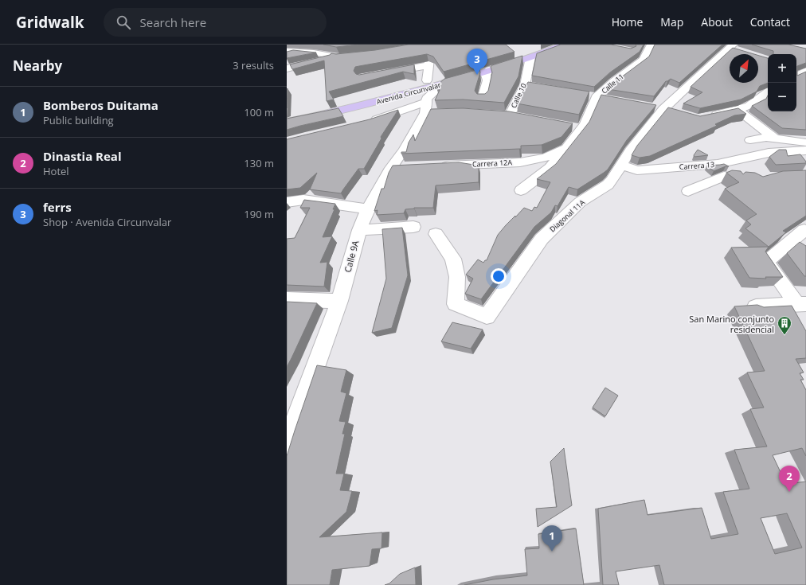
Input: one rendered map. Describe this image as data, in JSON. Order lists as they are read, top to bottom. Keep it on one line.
{"streets":{"main road":["Avenida Circunvalar"],"street":["Calle 11","Calle 10","Carrera 12A","Carrera 13","Diagonal 11A","Calle 9A"]},"crossings":[["Calle 11","Carrera 12A"],["Avenida Circunvalar","Calle 10"],["Avenida Circunvalar","Calle 9A"],["Carrera 13","Diagonal 11A"]],"places":{"building":["San Marino conjunto residencial"]},"north":"top right","page":{"header":"Gridwalk","search":"Search here","nav":["Home","Map","About","Contact"],"heading":["Nearby","3 results"],"pins":["3","2","1"],"map_buttons":["+","−"],"list":[{"mark":"1","name":"Bomberos Duitama","note":"Public building","value":"100 m"},{"mark":"2","name":"Dinastia Real","note":"Hotel","value":"130 m"},{"mark":"3","name":"ferrs","note":"Shop · Avenida Circunvalar","value":"190 m"}]}}
